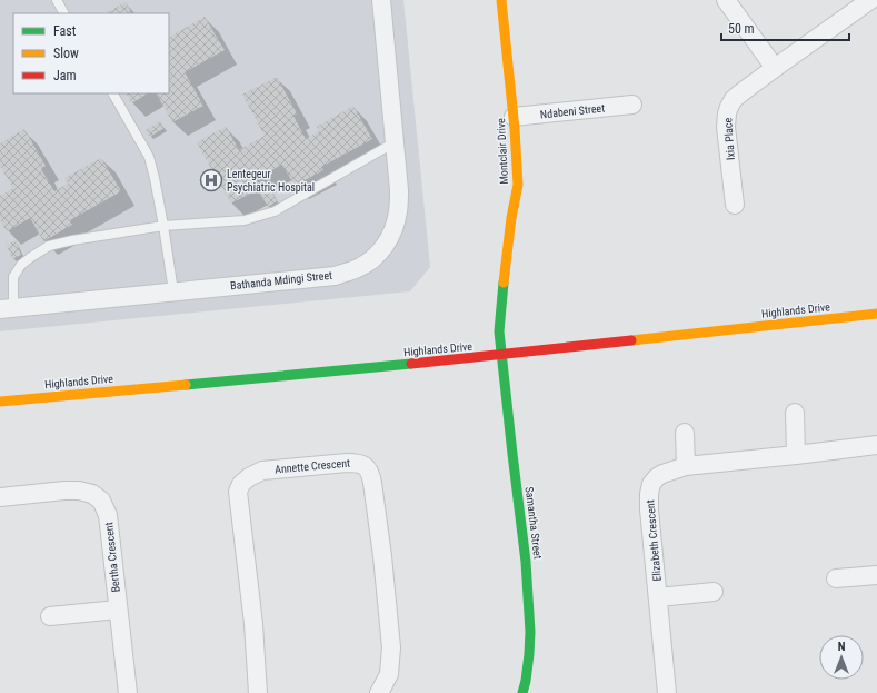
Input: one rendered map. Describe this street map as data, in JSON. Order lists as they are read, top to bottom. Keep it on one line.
{"streets":{"main road":["Montclair Drive","Highlands Drive","Samantha Street"],"street":["Ndabeni Street","Ixia Place","Bathanda Mdingi Street","Annette Crescent","Elizabeth Crescent","Bertha Crescent"]},"crossings":[["Ndabeni Street","Montclair Drive"],["Montclair Drive","Highlands Drive"],["Montclair Drive","Samantha Street"],["Highlands Drive","Samantha Street"]],"places":{"hospital":["Lentegeur Psychiatric Hospital"]},"legend":["Fast","Slow","Jam"],"scale_bar":"50 m","north":"top"}
